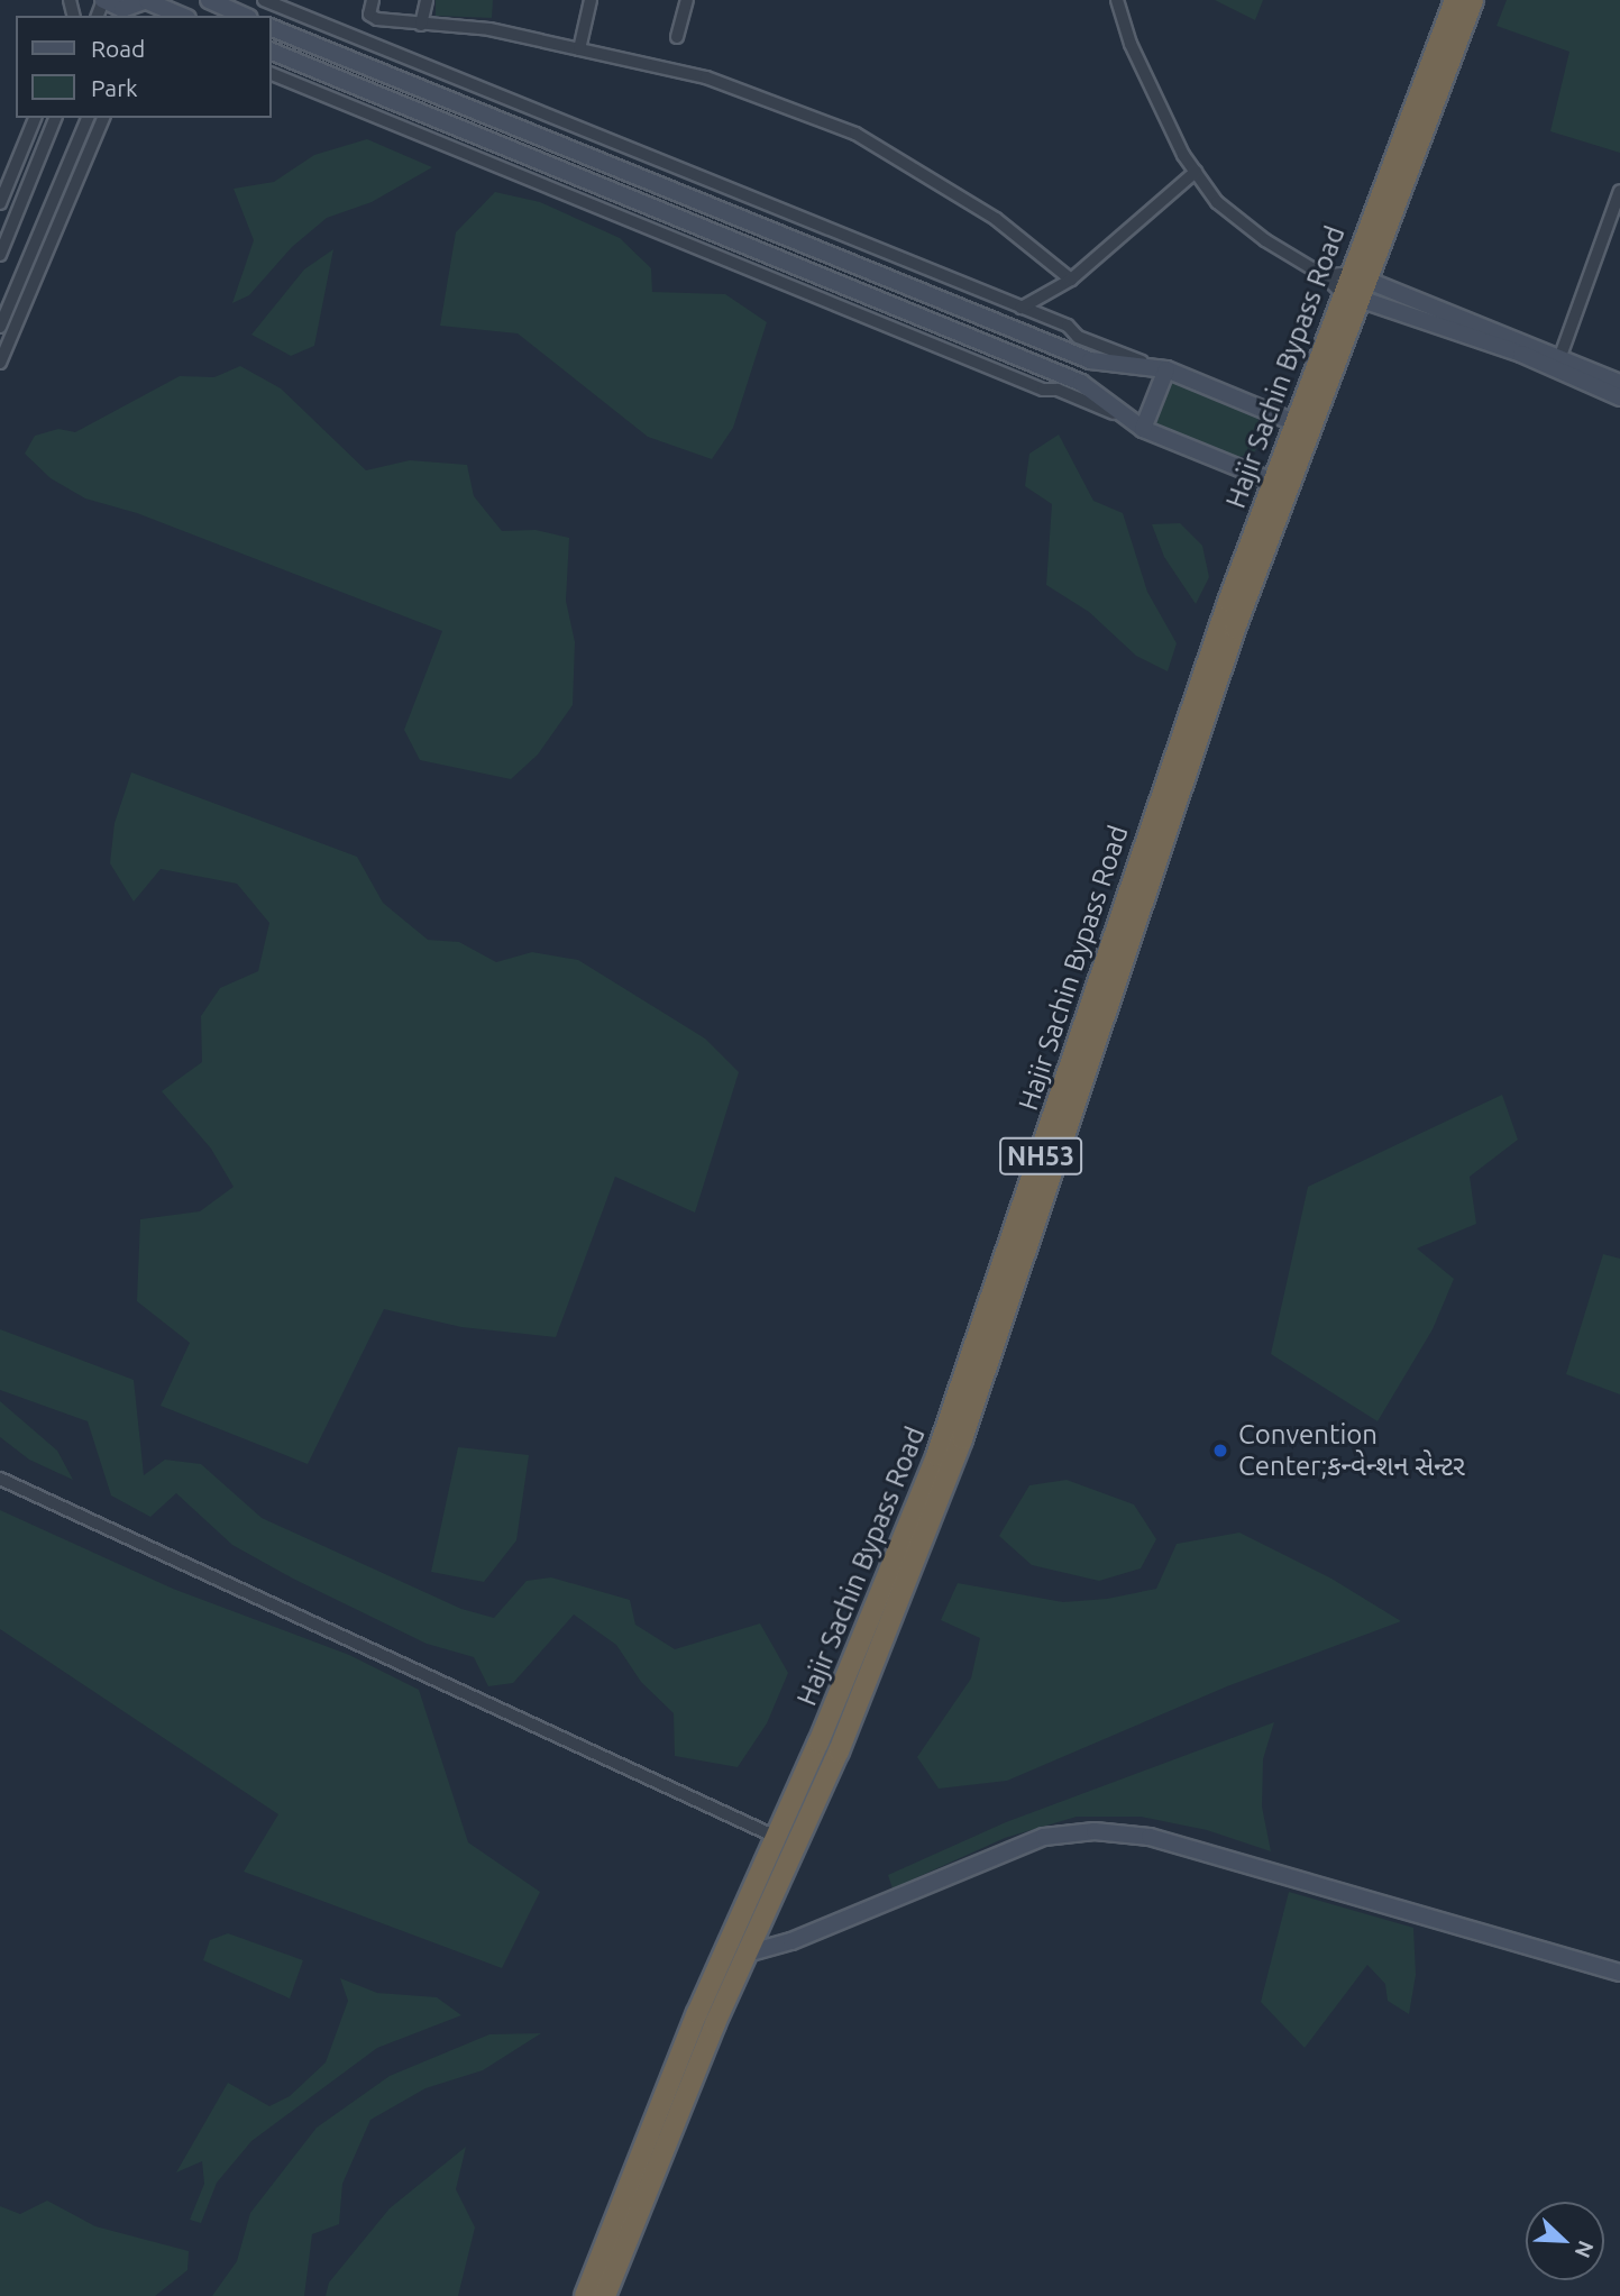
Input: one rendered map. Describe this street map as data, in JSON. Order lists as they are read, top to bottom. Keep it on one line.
{"streets":{"highway":["Hajir Sachin Bypass Road","NH53"]},"crossings":[["Hajir Sachin Bypass Road","NH53"]],"places":["Convention Center;કન્વેન્શન સેન્ટર"],"legend":["Road","Park"],"north":"bottom right"}
